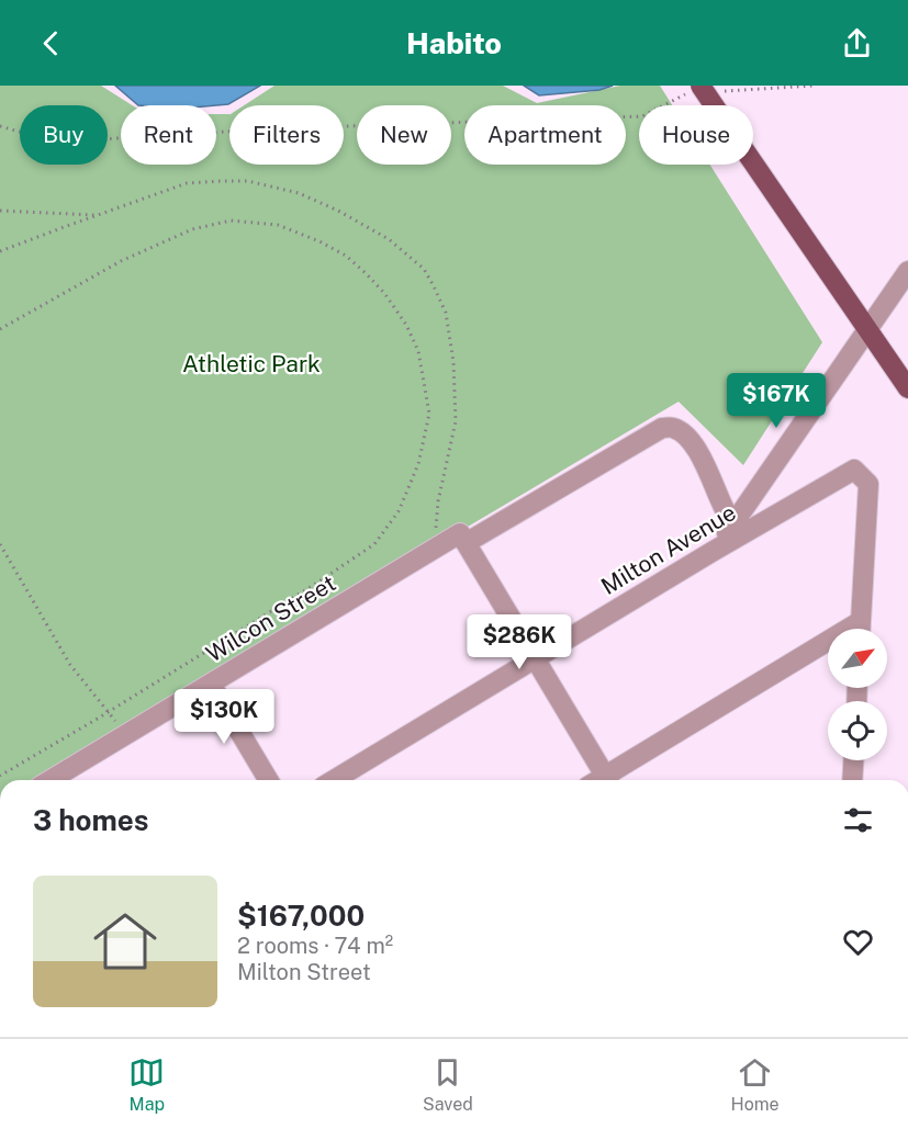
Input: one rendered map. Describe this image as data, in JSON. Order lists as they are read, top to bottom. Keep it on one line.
{"streets":{"street":["Milton Avenue","Wilcon Street"]},"parks":["Athletic Park"],"north":"top right","page":{"header":"Habito","chip":["Buy","Rent","Filters","New","Apartment","House"],"price":["$167K","$286K","$130K"],"heading":"3 homes","list":[{"name":"$167,000","note":"2 rooms · 74 m² · Milton Street"}],"tabs":["Map","Saved","Home"]}}
